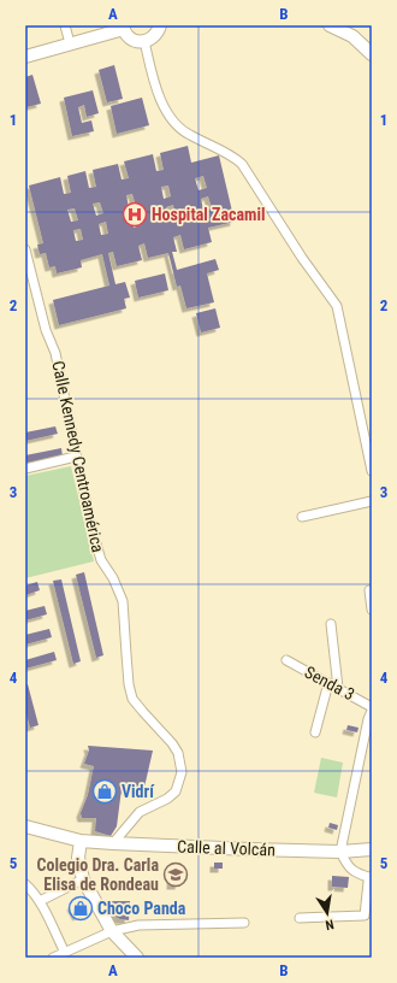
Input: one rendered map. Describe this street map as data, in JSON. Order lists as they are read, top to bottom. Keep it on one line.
{"streets":{"main road":["Calle al Volcán"],"street":["Calle Kennedy Centroamérica","Senda 3"]},"crossings":[["Calle Kennedy Centroamérica","Calle al Volcán"]],"places":{"hospital":["Hospital Zacamil"],"shop":["Vidrí","Choco Panda"],"school or university":["Colegio Dra. Carla Elisa de Rondeau"]},"north":"bottom","grid":{"columns":["A","B"],"rows":["1","2","3","4","5"]}}
